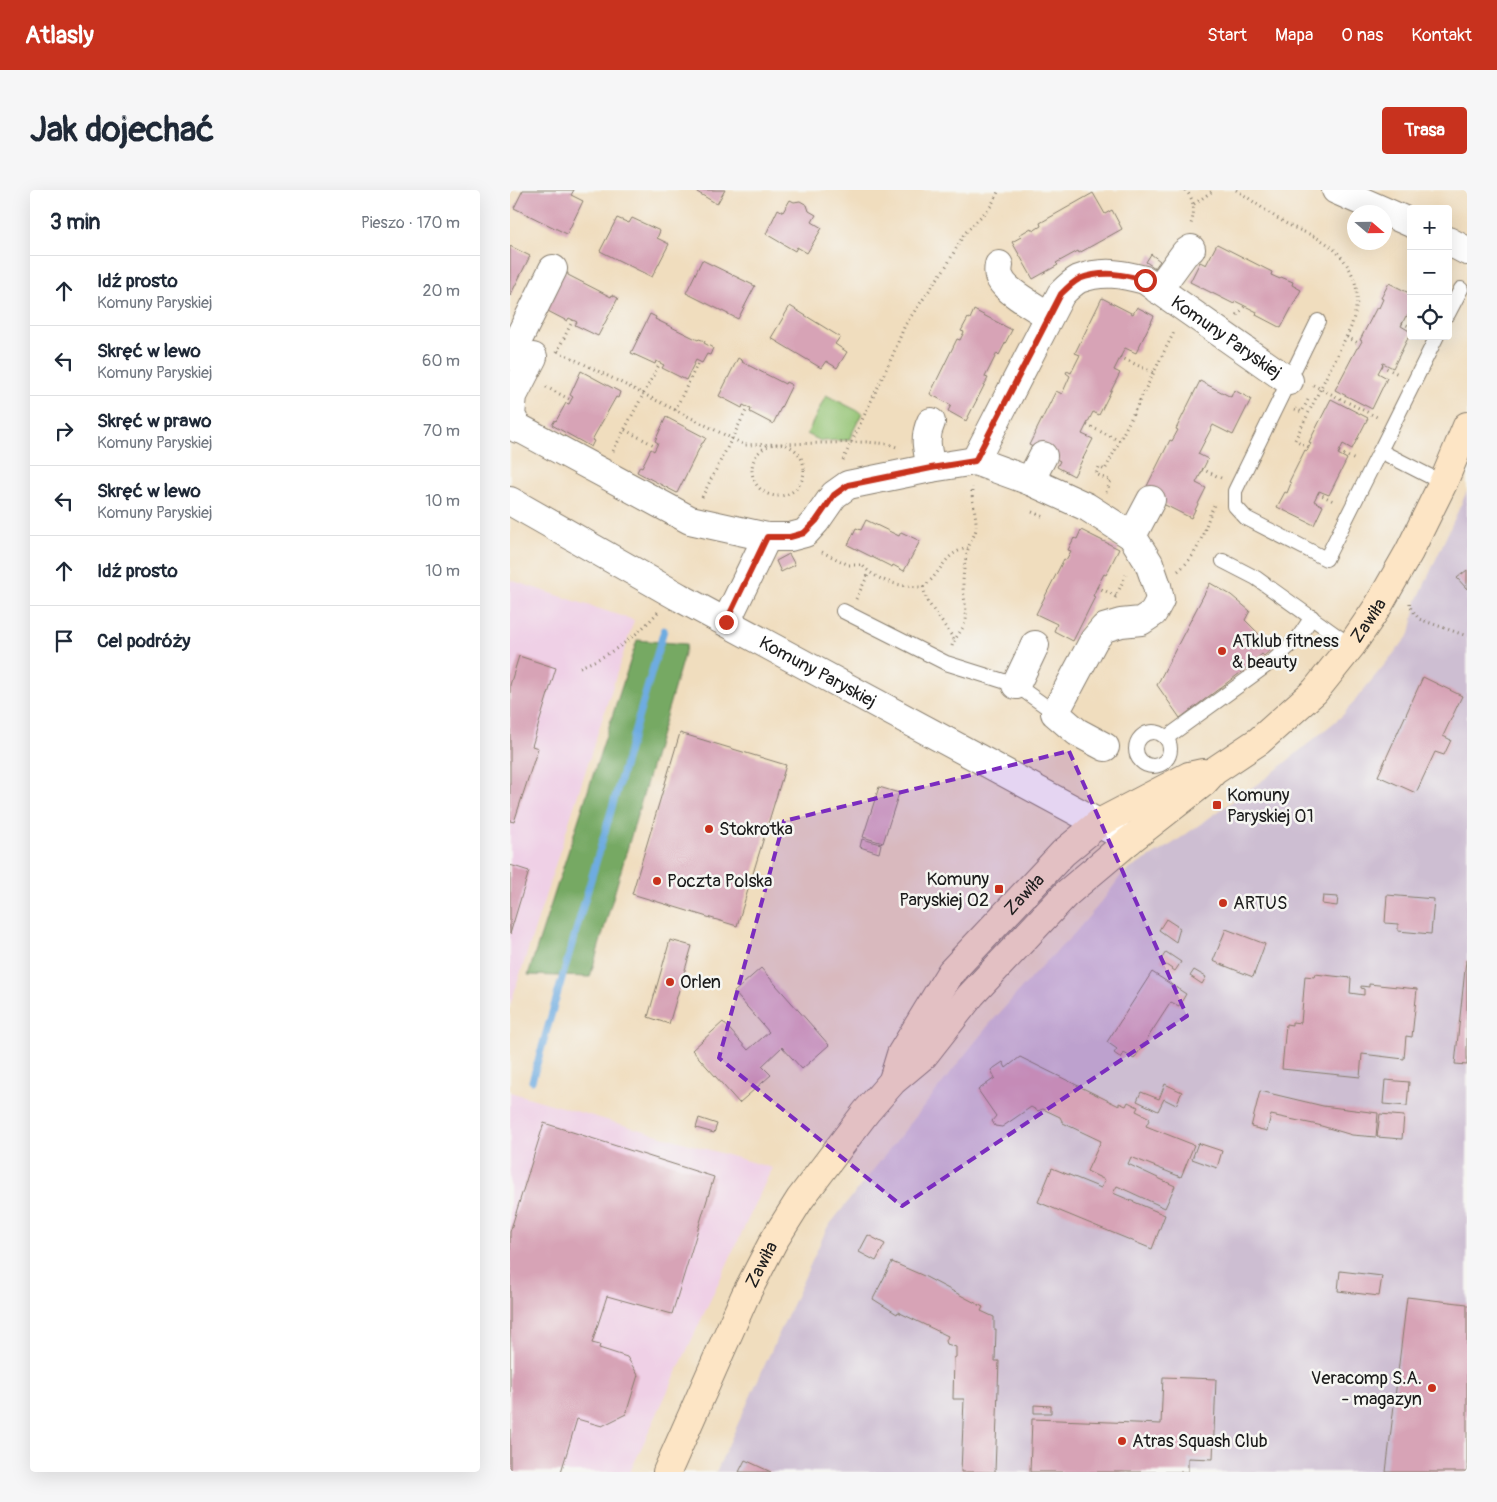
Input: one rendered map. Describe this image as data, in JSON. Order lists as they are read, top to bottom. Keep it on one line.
{"streets":{"street":["Komuny Paryskiej","Zawiła"]},"crossings":[["Komuny Paryskiej","Zawiła"]],"places":{"other":["ATklub fitness & beauty","Stokrotka","Poczta Polska","ARTUS","Orlen","Veracomp S.A. - magazyn","Atras Squash Club"],"transit":["Komuny Paryskiej 01","Komuny Paryskiej 02"]},"north":"right","page":{"header":"Atlasly","nav":["Start","Mapa","O nas","Kontakt"],"buttons":"Trasa","title":"Jak dojechać","heading":["3 min","Pieszo · 170 m"],"map_buttons":["+","−"],"list":[["Idź prosto","Komuny Paryskiej","20 m"],["Skręć w lewo","Komuny Paryskiej","60 m"],["Skręć w prawo","Komuny Paryskiej","70 m"],["Skręć w lewo","Komuny Paryskiej","10 m"],["Idź prosto","10 m"],"Cel podróży"]}}
